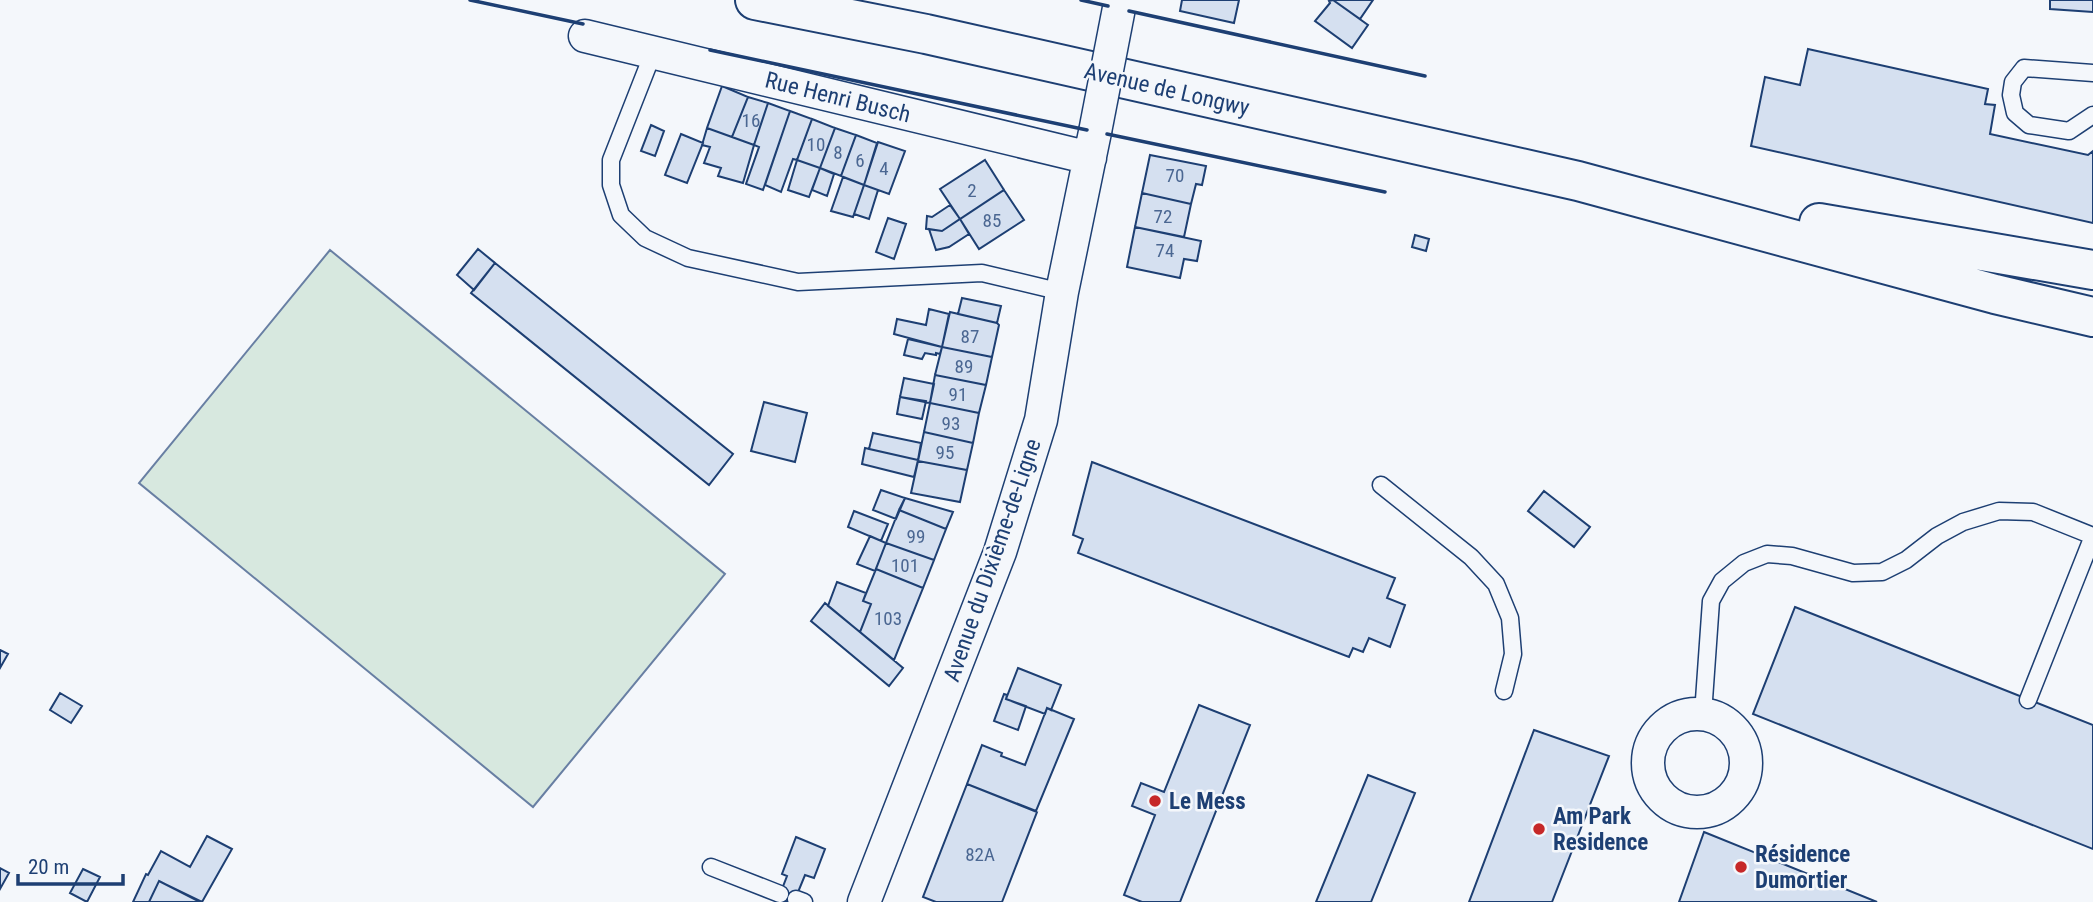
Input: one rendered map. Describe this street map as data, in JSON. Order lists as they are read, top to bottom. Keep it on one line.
{"streets":{"main road":["Avenue de Longwy"],"street":["Rue Henri Busch","Avenue du Dixième-de-Ligne"]},"crossings":[["Rue Henri Busch","Avenue du Dixième-de-Ligne"]],"places":["Le Mess","Am Park Residence","Résidence Dumortier"],"house_numbers":["16","10","8","6","4","70","2","72","85","74","87","89","91","93","95","99","101","103","82A"],"scale_bar":"20 m"}
